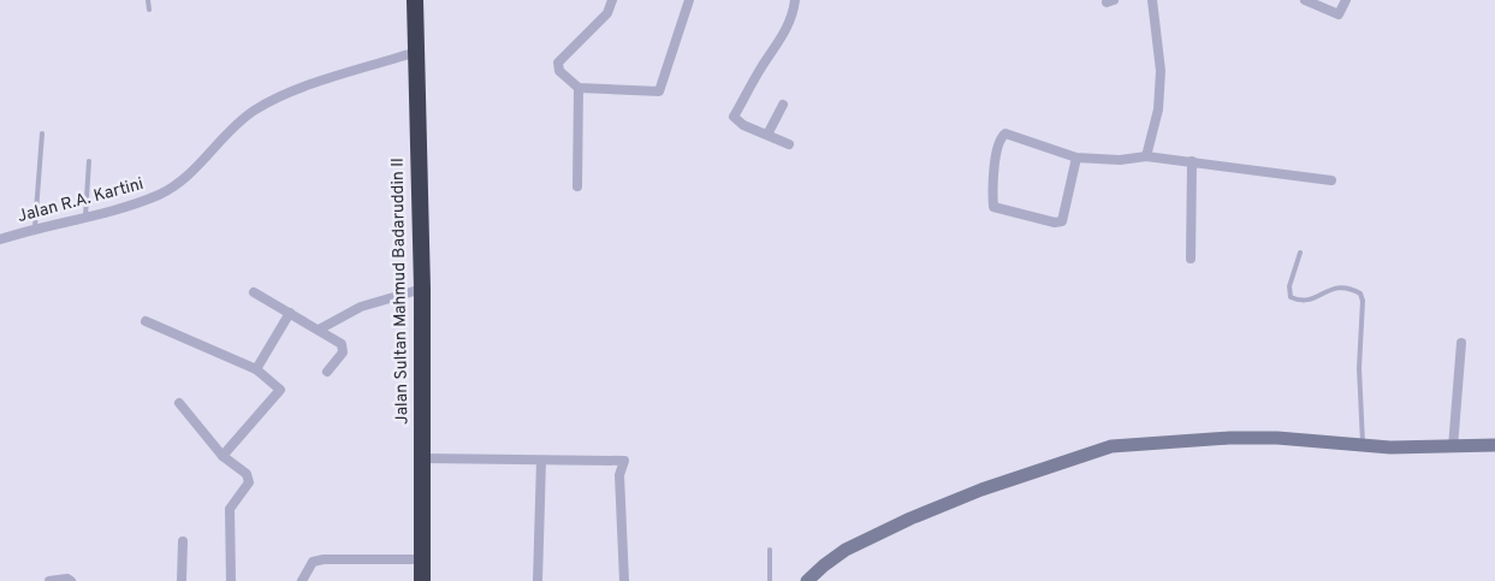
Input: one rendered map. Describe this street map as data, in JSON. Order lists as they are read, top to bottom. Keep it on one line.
{"streets":{"highway":["Jalan Sultan Mahmud Badaruddin II"],"street":["Jalan R.A. Kartini"]},"crossings":[["Jalan R.A. Kartini","Jalan Sultan Mahmud Badaruddin II"]]}
